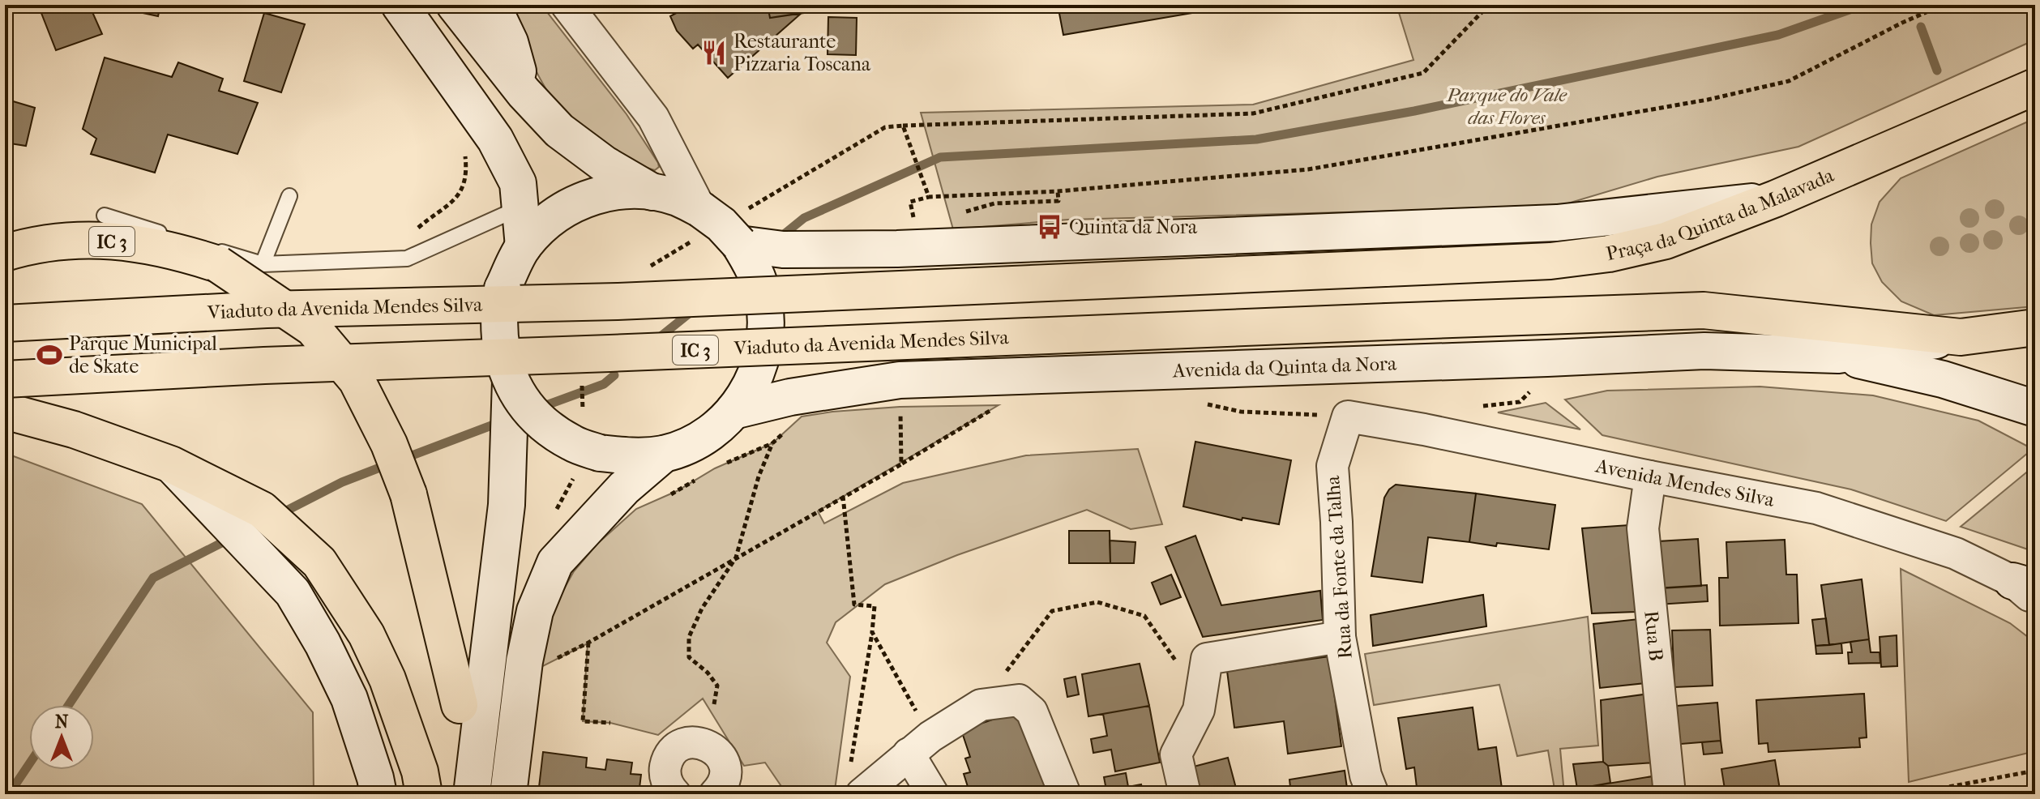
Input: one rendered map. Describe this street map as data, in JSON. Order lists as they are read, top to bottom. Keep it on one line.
{"streets":{"main road":["Praça da Quinta da Malavada","IC 3","Viaduto da Avenida Mendes Silva","Avenida da Quinta da Nora"],"street":["Avenida Mendes Silva","Rua da Fonte da Talha","Rua B"]},"crossings":[["Praça da Quinta da Malavada","Viaduto da Avenida Mendes Silva"],["Avenida Mendes Silva","Rua da Fonte da Talha"],["Avenida Mendes Silva","Rua B"]],"parks":["Parque do Vale das Flores"],"places":{"restaurant":["Restaurante Pizzaria Toscana"],"bus stop":["Quinta da Nora"],"sports":["Parque Municipal de Skate"]},"north":"top"}
